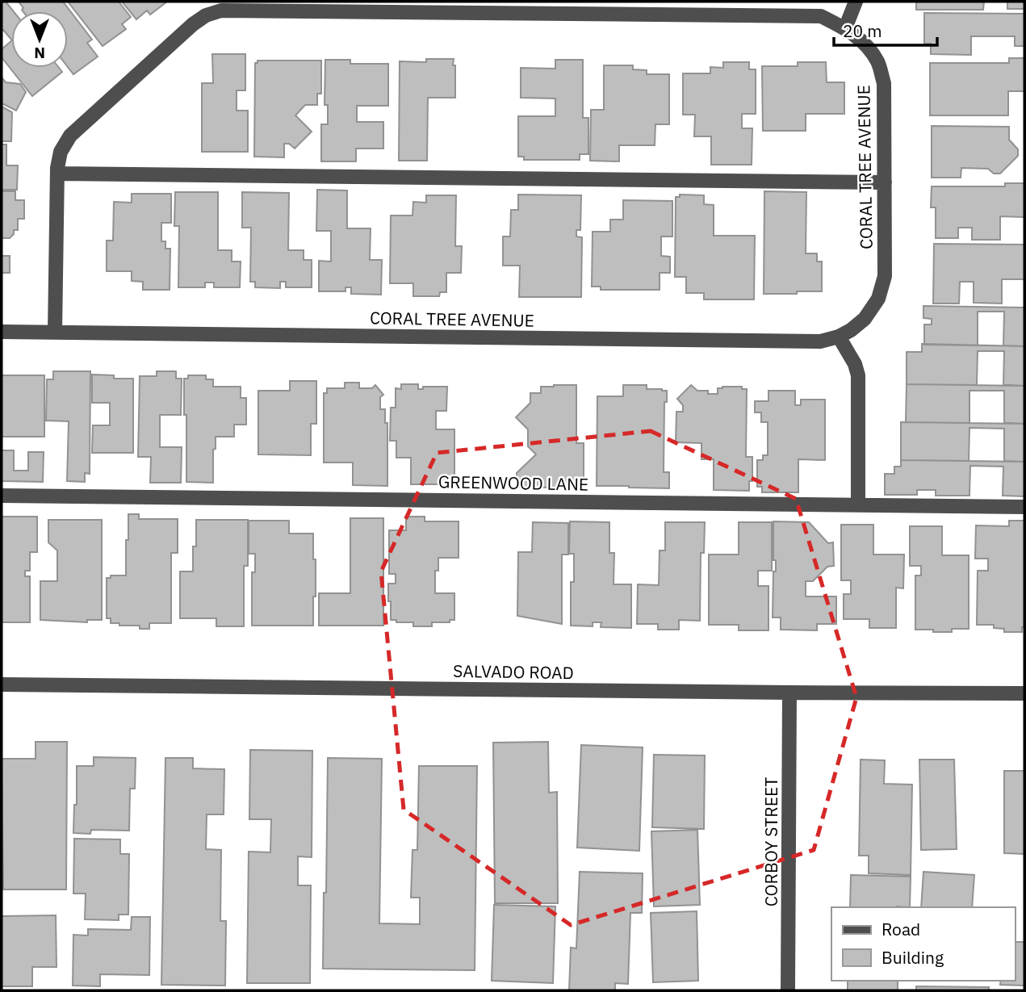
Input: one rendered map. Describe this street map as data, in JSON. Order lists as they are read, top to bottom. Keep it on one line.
{"streets":{"street":["CORAL TREE AVENUE","GREENWOOD LANE","SALVADO ROAD","CORBOY STREET"]},"crossings":[["SALVADO ROAD","CORBOY STREET"]],"legend":["Road","Building"],"scale_bar":"20 m","north":"bottom"}
